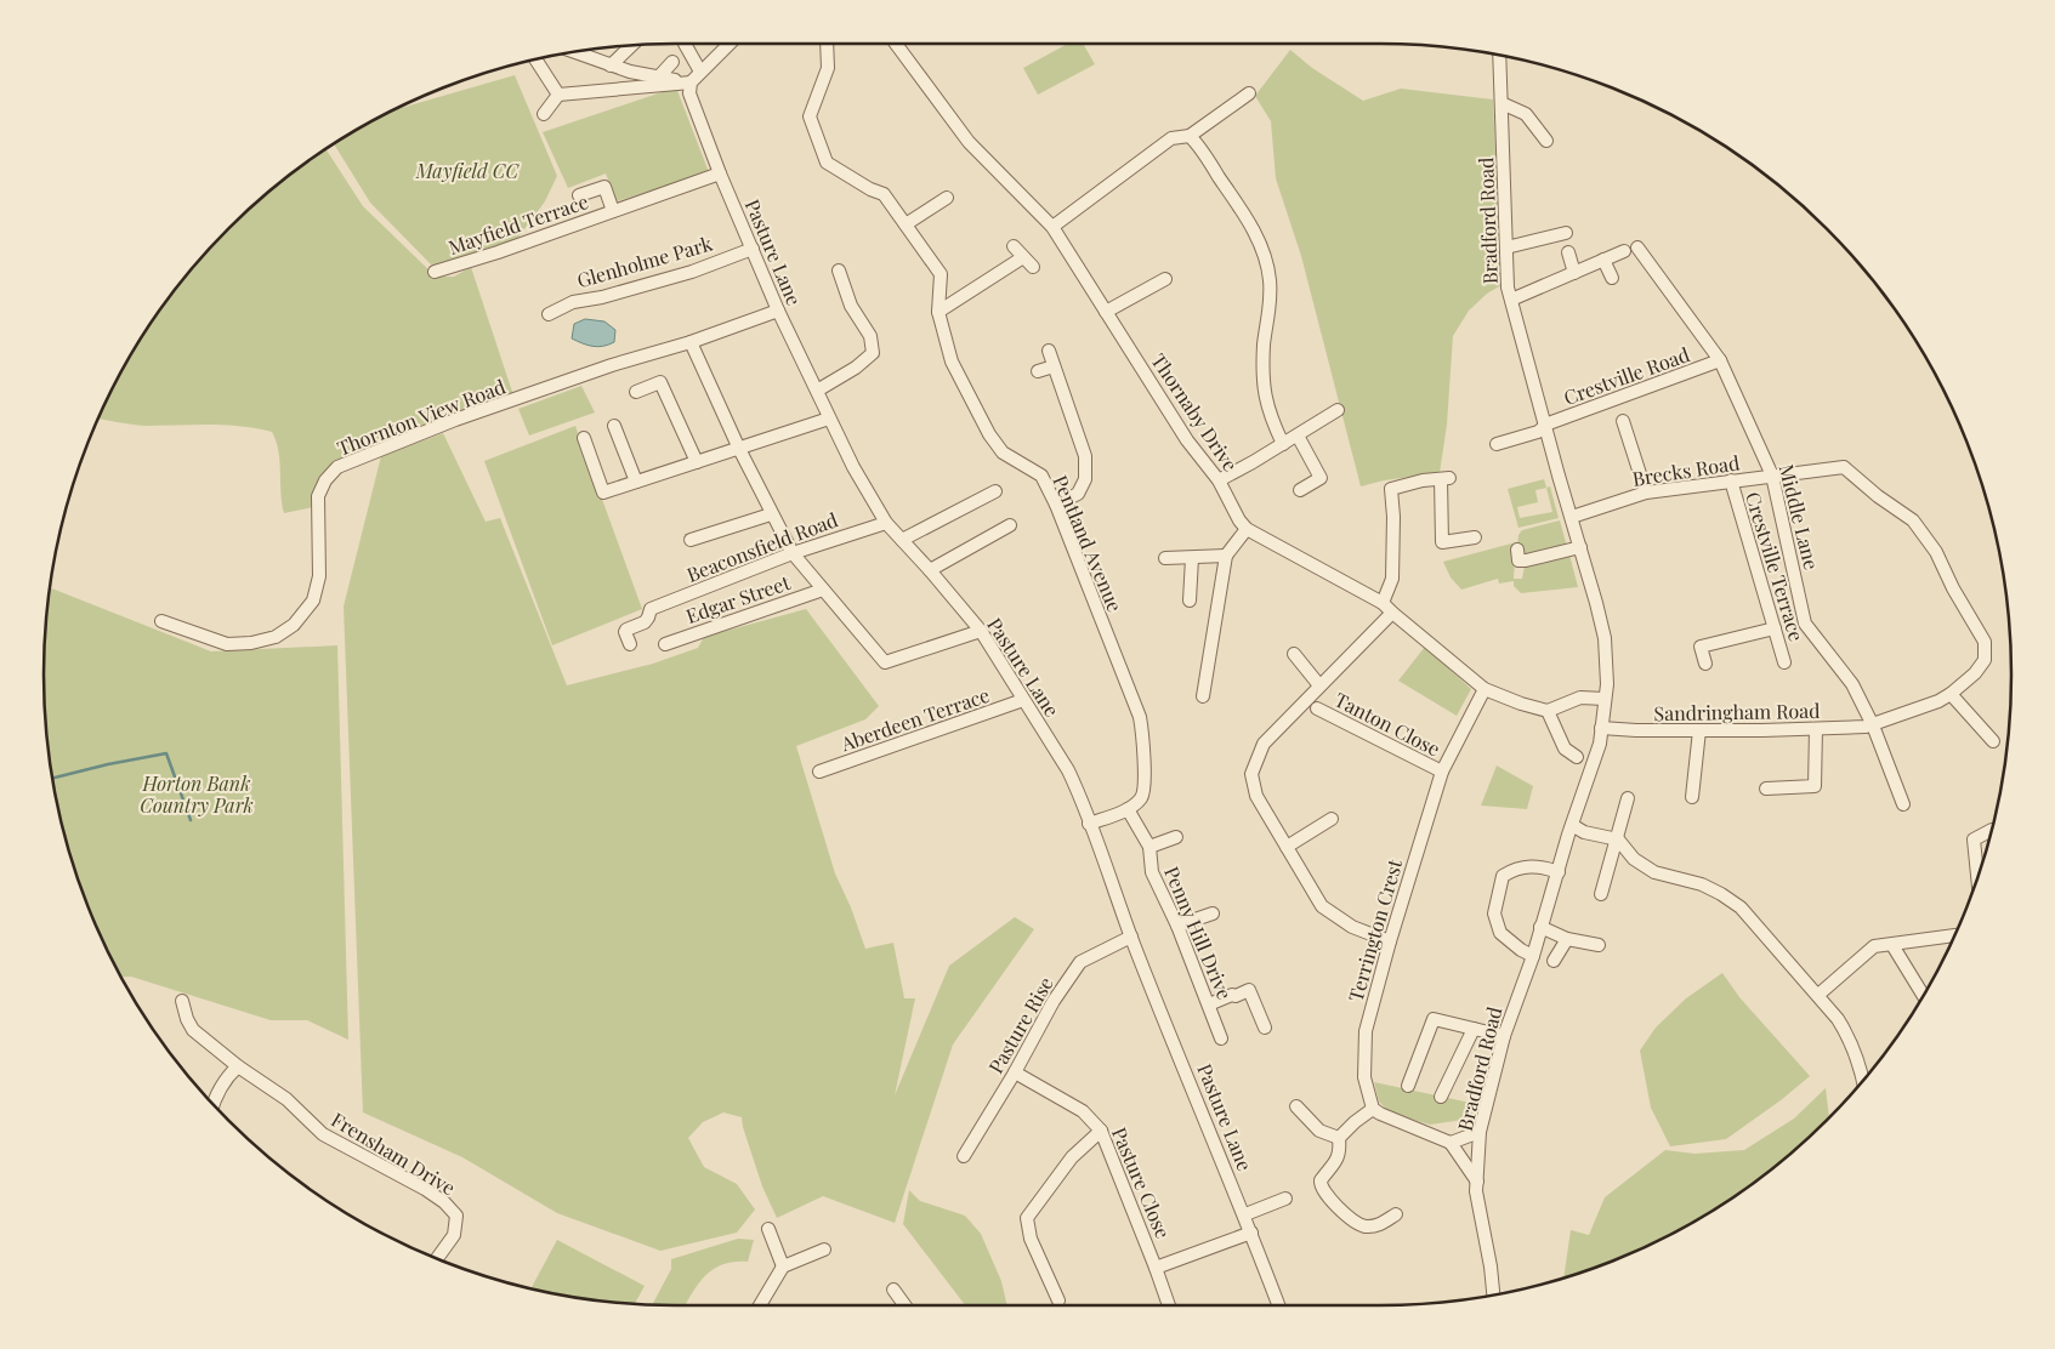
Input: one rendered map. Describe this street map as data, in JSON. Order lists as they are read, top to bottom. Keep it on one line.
{"streets":{"street":["Bradford Road","Mayfield Terrace","Pasture Lane","Glenholme Park","Crestville Road","Thornaby Drive","Thornton View Road","Brecks Road","Middle Lane","Pentland Avenue","Beaconsfield Road","Crestville Terrace","Edgar Street","Sandringham Road","Aberdeen Terrace","Tanton Close","Terrington Crest","Penny Hill Drive","Pasture Rise","Frensham Drive","Pasture Close"]},"crossings":[["Bradford Road","Crestville Road"],["Bradford Road","Brecks Road"],["Bradford Road","Sandringham Road"],["Mayfield Terrace","Pasture Lane"],["Pasture Lane","Glenholme Park"],["Pasture Lane","Thornton View Road"],["Pasture Lane","Beaconsfield Road"],["Pasture Lane","Aberdeen Terrace"],["Pasture Lane","Pasture Rise"],["Crestville Road","Middle Lane"],["Brecks Road","Middle Lane"],["Brecks Road","Crestville Terrace"],["Brecks Road","Sandringham Road"],["Middle Lane","Sandringham Road"],["Pentland Avenue","Penny Hill Drive"],["Tanton Close","Terrington Crest"],["Pasture Rise","Pasture Close"]],"parks":["Mayfield CC","Horton Bank Country Park"]}
